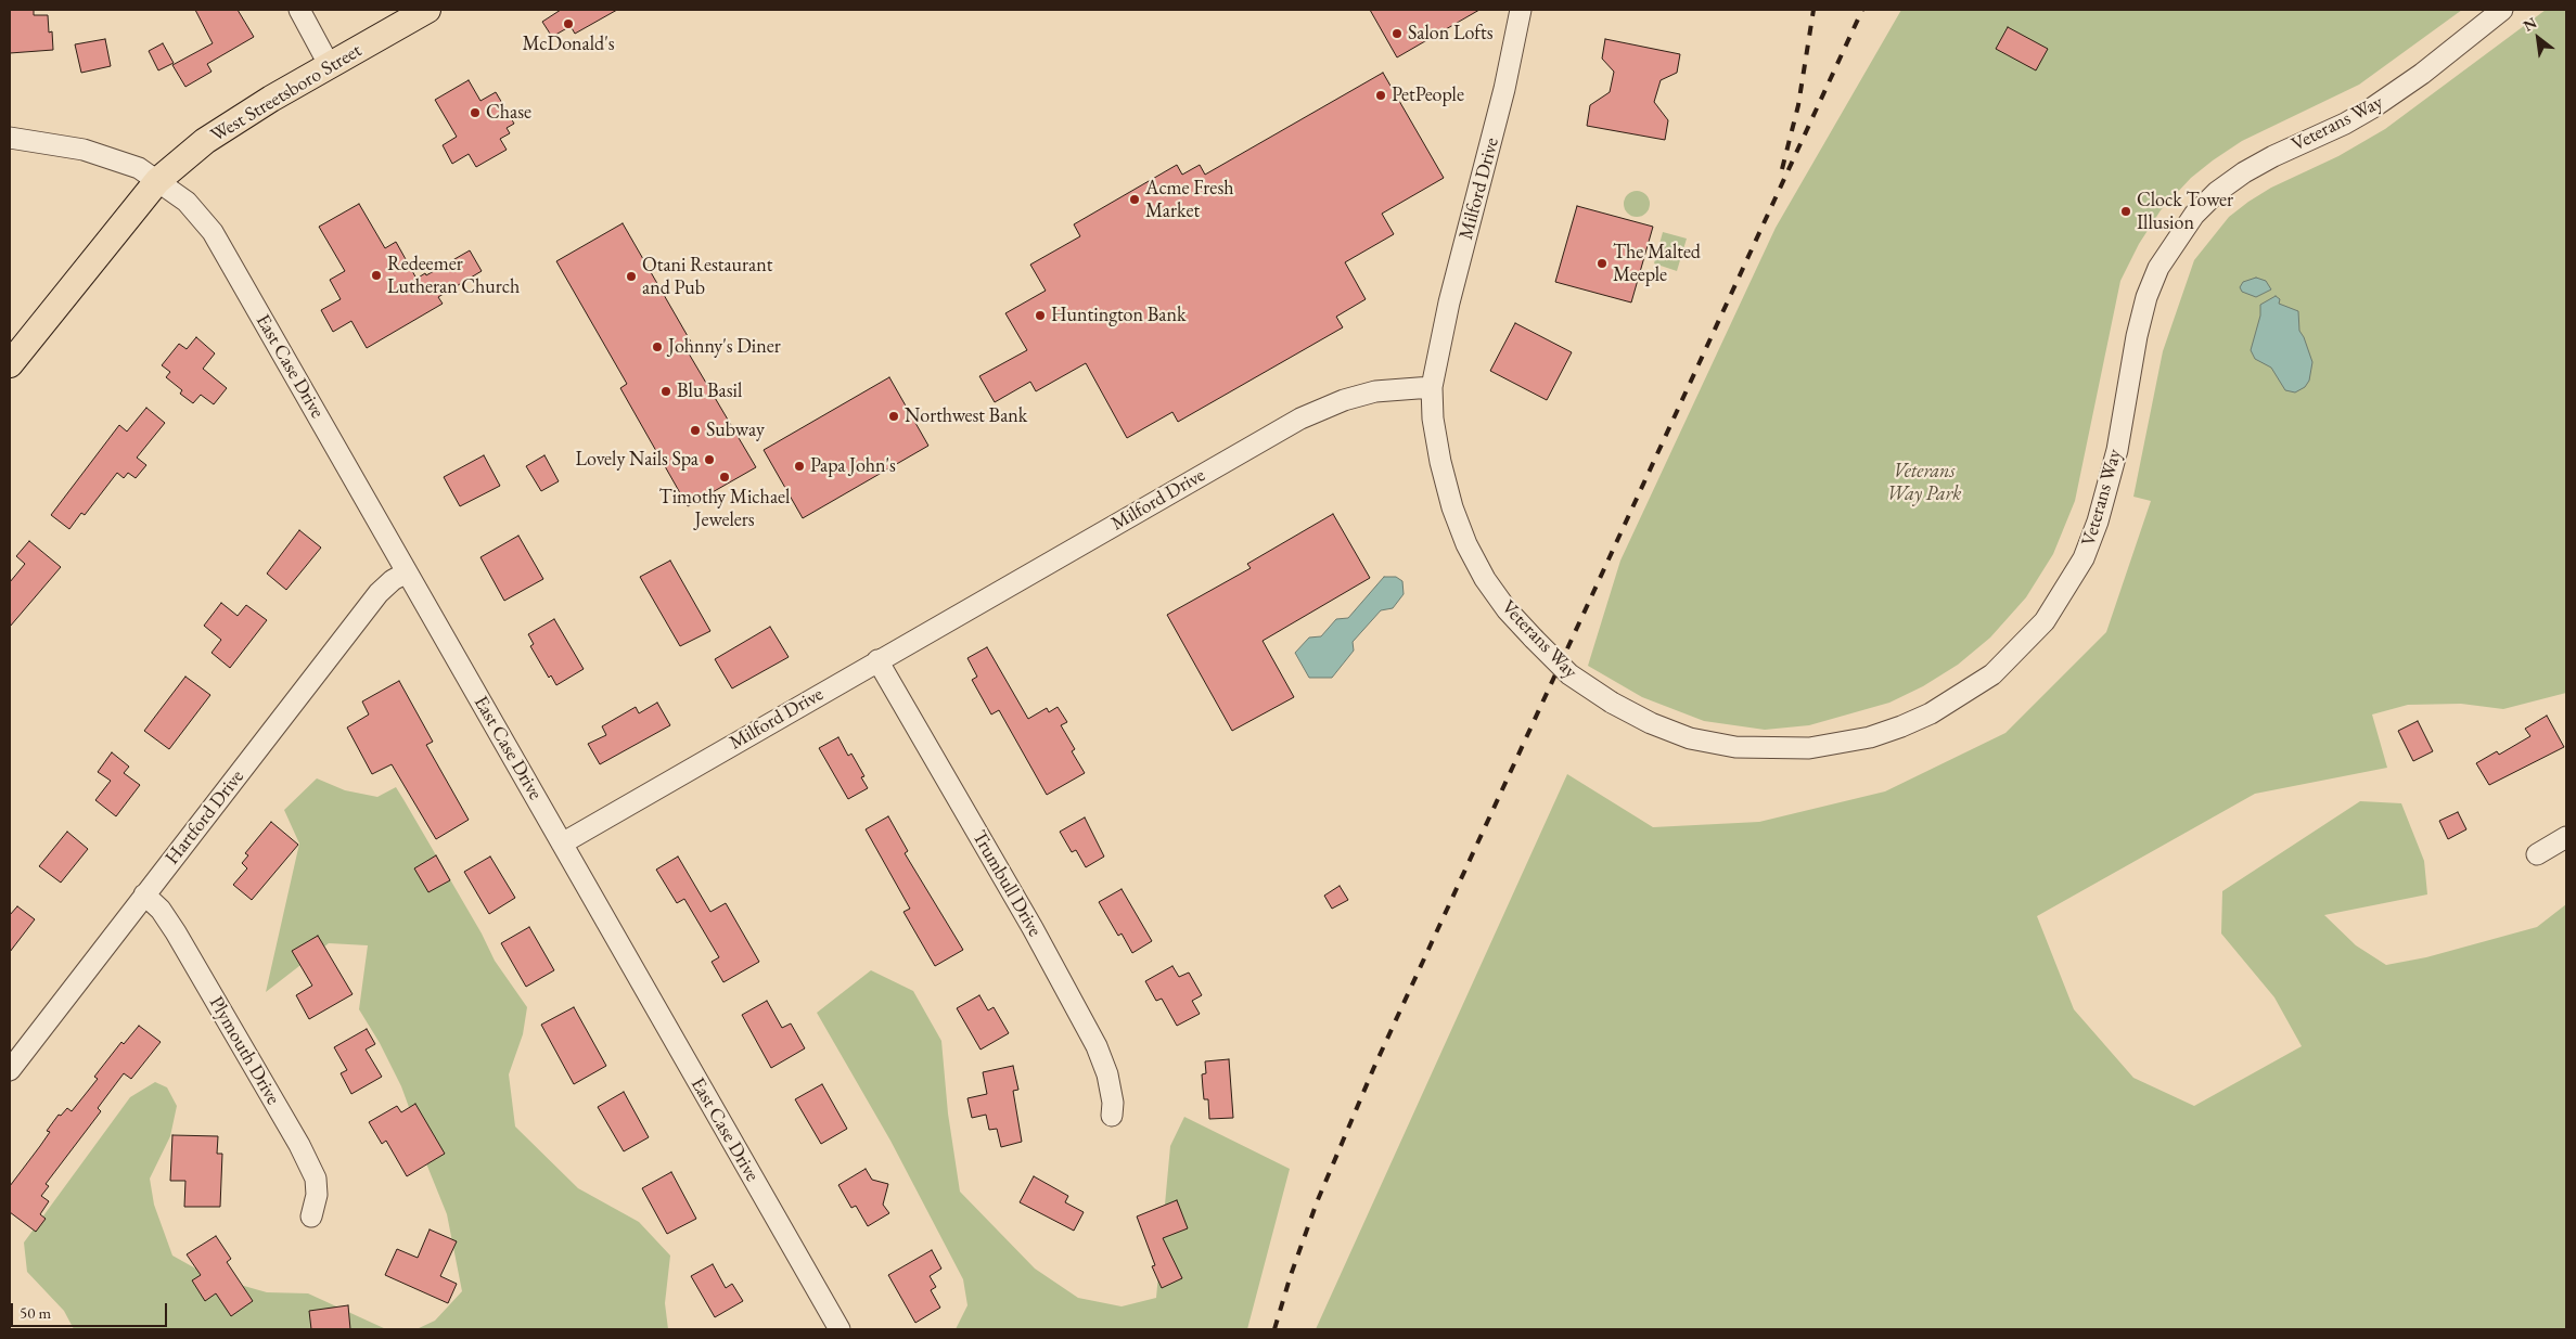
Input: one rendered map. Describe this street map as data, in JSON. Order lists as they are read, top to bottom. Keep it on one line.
{"streets":{"main road":["West Streetsboro Street"],"street":["Veterans Way","Milford Drive","East Case Drive","Hartford Drive","Trumbull Drive","Plymouth Drive"]},"crossings":[["West Streetsboro Street","East Case Drive"],["Veterans Way","Milford Drive"],["Milford Drive","East Case Drive"],["Milford Drive","Trumbull Drive"],["East Case Drive","Hartford Drive"],["Hartford Drive","Plymouth Drive"]],"parks":["Veterans Way Park"],"places":["McDonald's","Salon Lofts","PetPeople","Chase","Acme Fresh Market","Clock Tower Illusion","The Malted Meeple","Redeemer Lutheran Church","Otani Restaurant and Pub","Huntington Bank","Johnny's Diner","Blu Basil","Northwest Bank","Subway","Lovely Nails Spa","Papa John's","Timothy Michael Jewelers"],"scale_bar":"50 m","north":"top left"}
